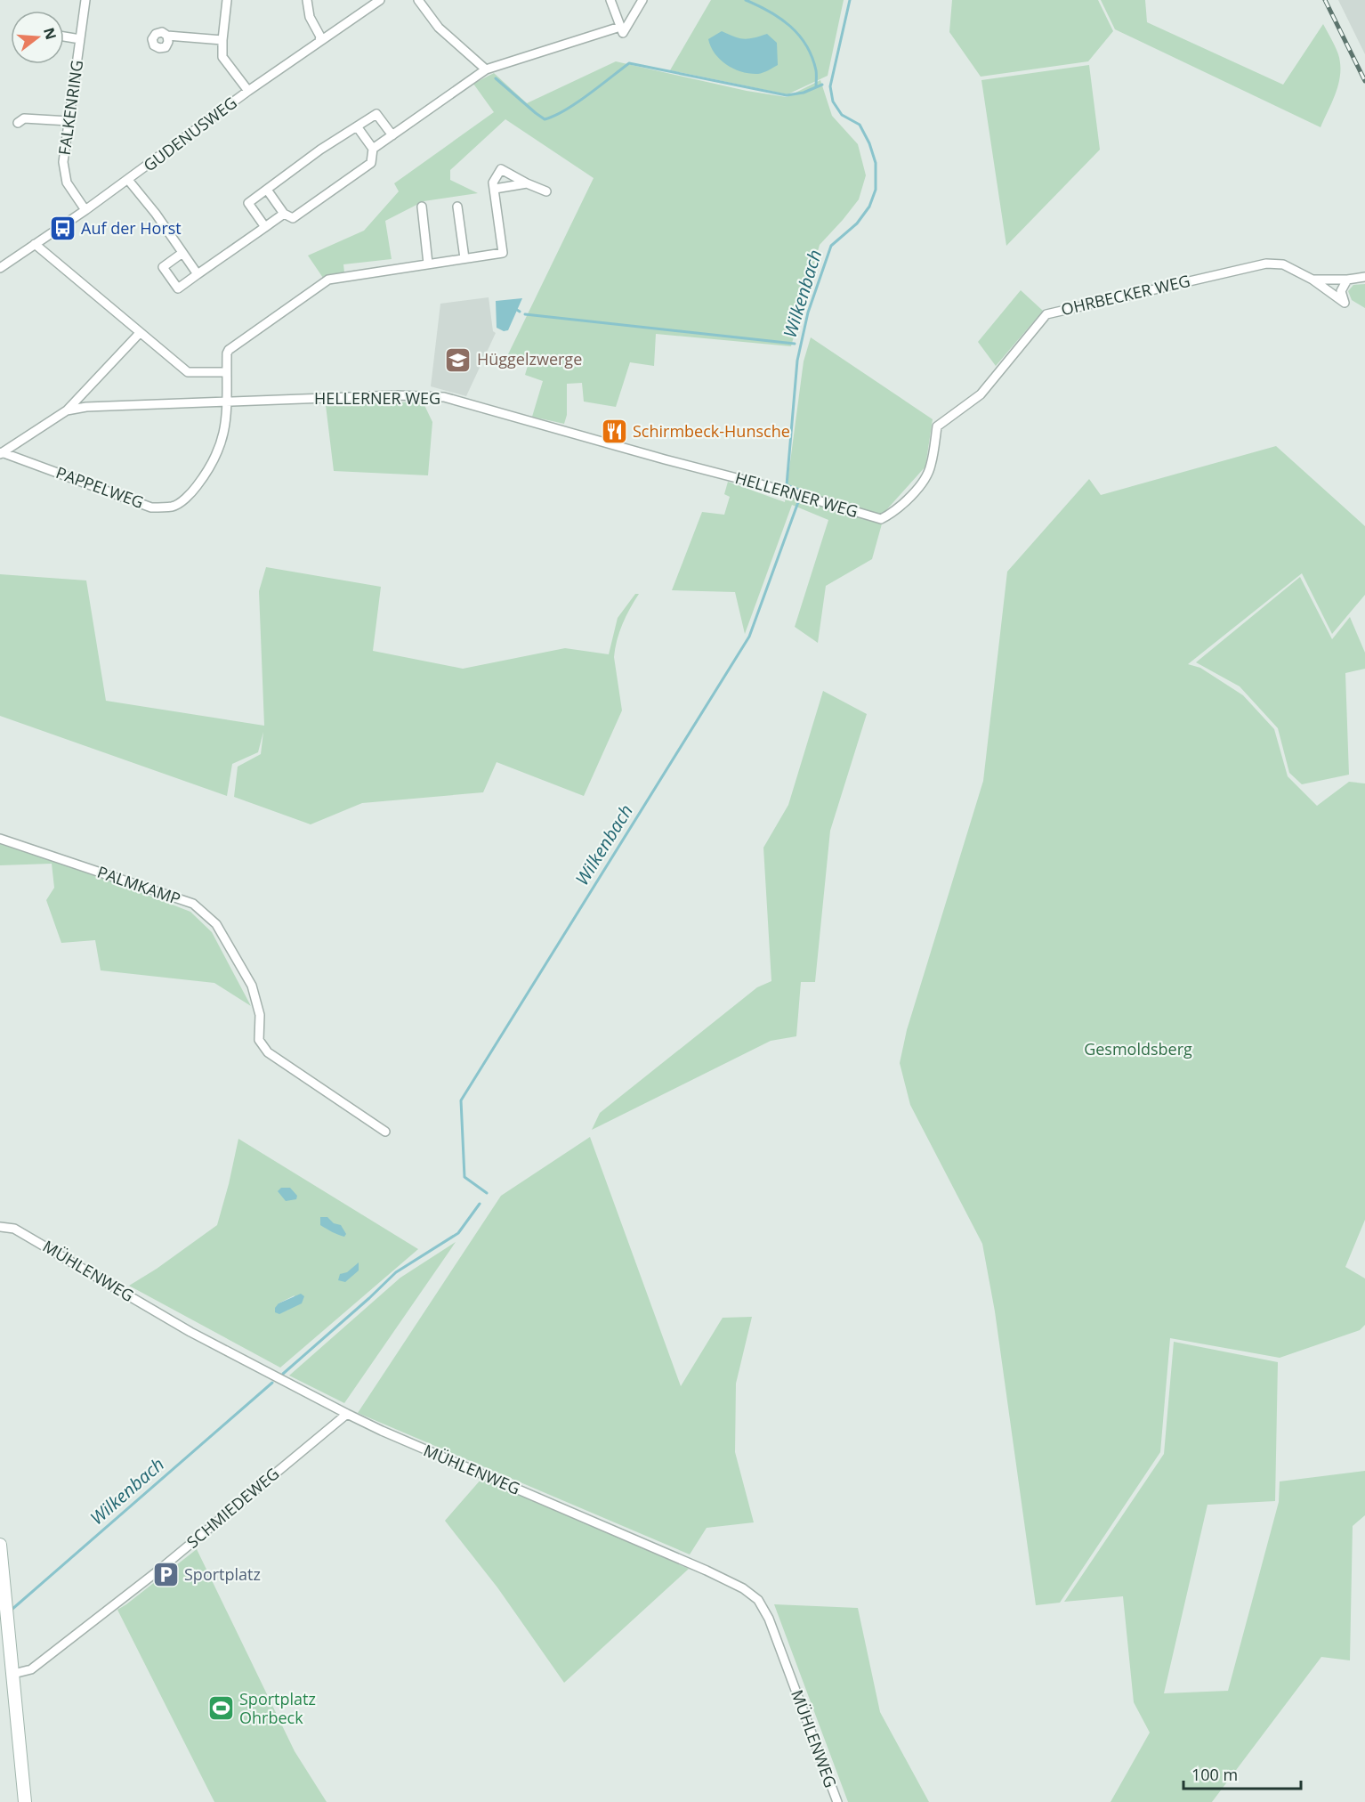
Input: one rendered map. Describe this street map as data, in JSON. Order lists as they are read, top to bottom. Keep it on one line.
{"streets":{"street":["FALKENRING","GUDENUSWEG","OHRBECKER WEG","HELLERNER WEG","PAPPELWEG","PALMKAMP","MÜHLENWEG","SCHMIEDEWEG"]},"crossings":[["FALKENRING","GUDENUSWEG"],["OHRBECKER WEG","HELLERNER WEG"],["HELLERNER WEG","PAPPELWEG"],["MÜHLENWEG","SCHMIEDEWEG"]],"water":["Wilkenbach"],"parks":["Gesmoldsberg"],"places":{"bus stop":["Auf der Horst"],"school or university":["Hüggelzwerge"],"restaurant":["Schirmbeck-Hunsche"],"parking":["Sportplatz"],"sports":["Sportplatz Ohrbeck"]},"scale_bar":"100 m","north":"right"}
